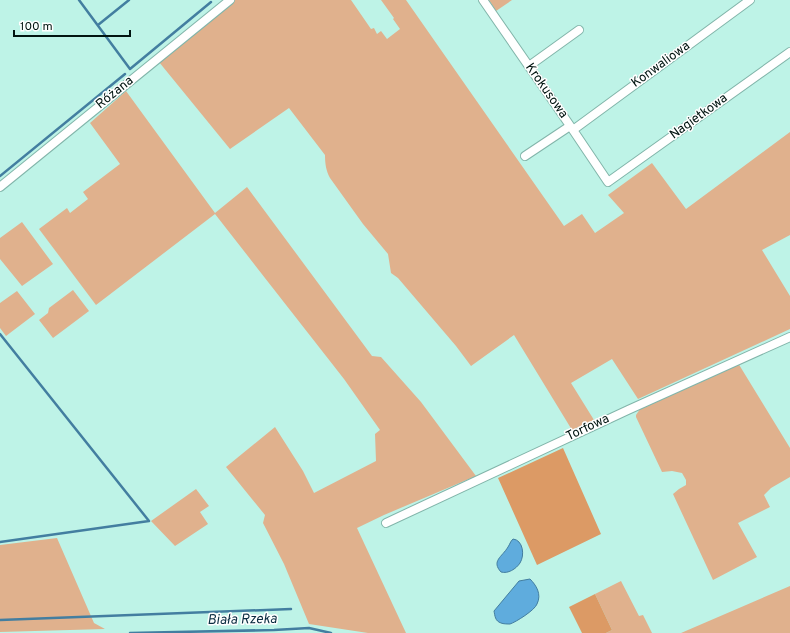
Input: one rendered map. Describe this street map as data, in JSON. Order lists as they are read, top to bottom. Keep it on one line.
{"streets":{"street":["Konwaliowa","Krokusowa","Różana","Nagietkowa","Torfowa"]},"crossings":[["Konwaliowa","Krokusowa"],["Krokusowa","Nagietkowa"]],"water":["Biała Rzeka"],"scale_bar":"100 m"}
